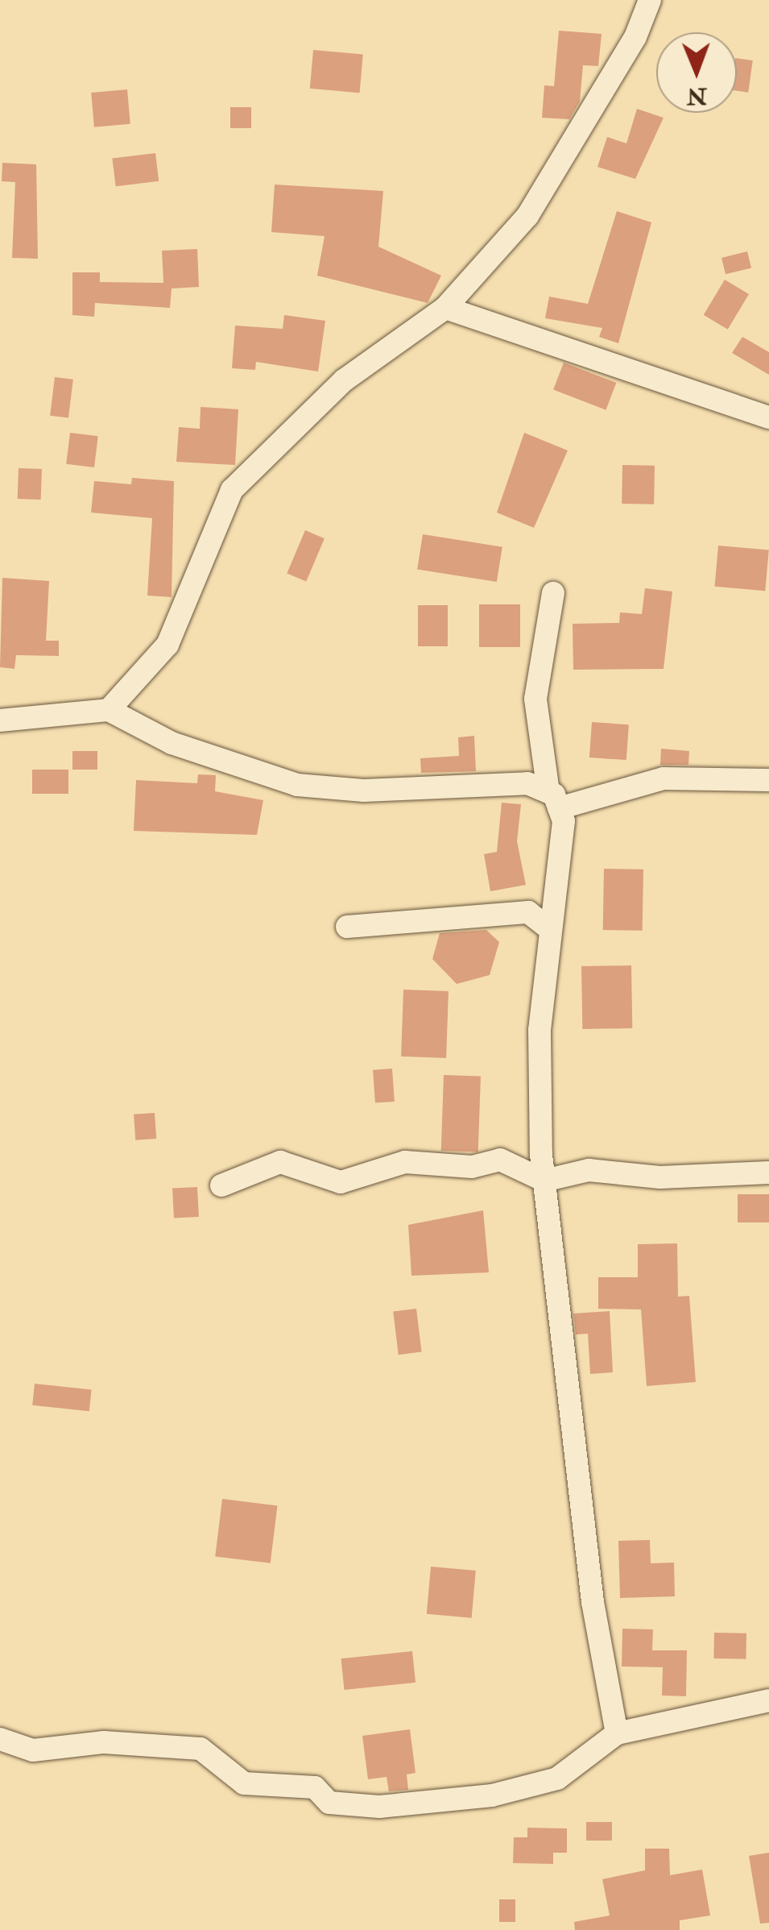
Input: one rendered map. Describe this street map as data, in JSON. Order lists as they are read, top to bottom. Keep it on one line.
{"north":"bottom"}
